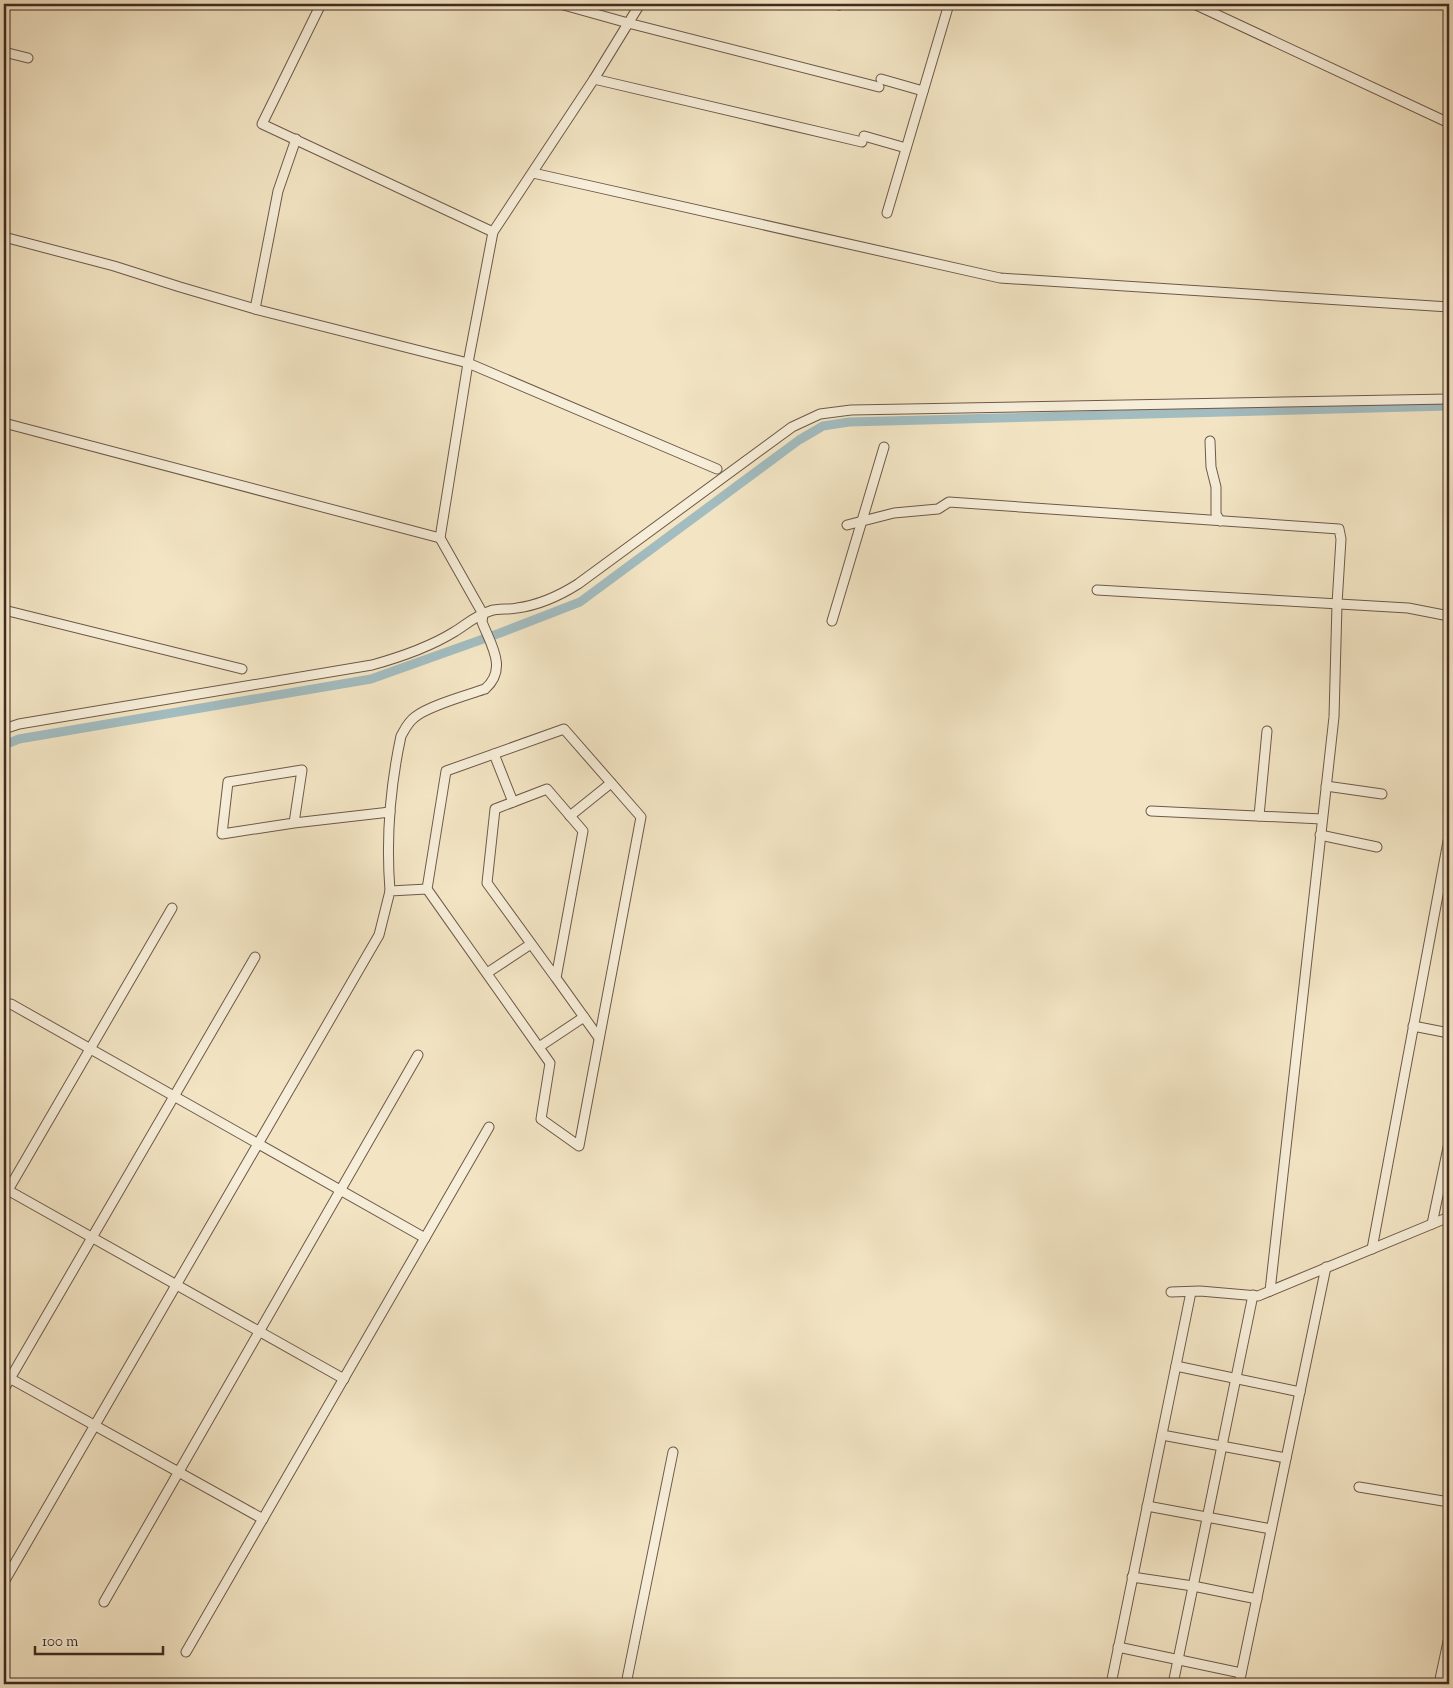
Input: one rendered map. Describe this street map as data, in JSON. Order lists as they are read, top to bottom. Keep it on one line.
{"scale_bar":"100 m"}
